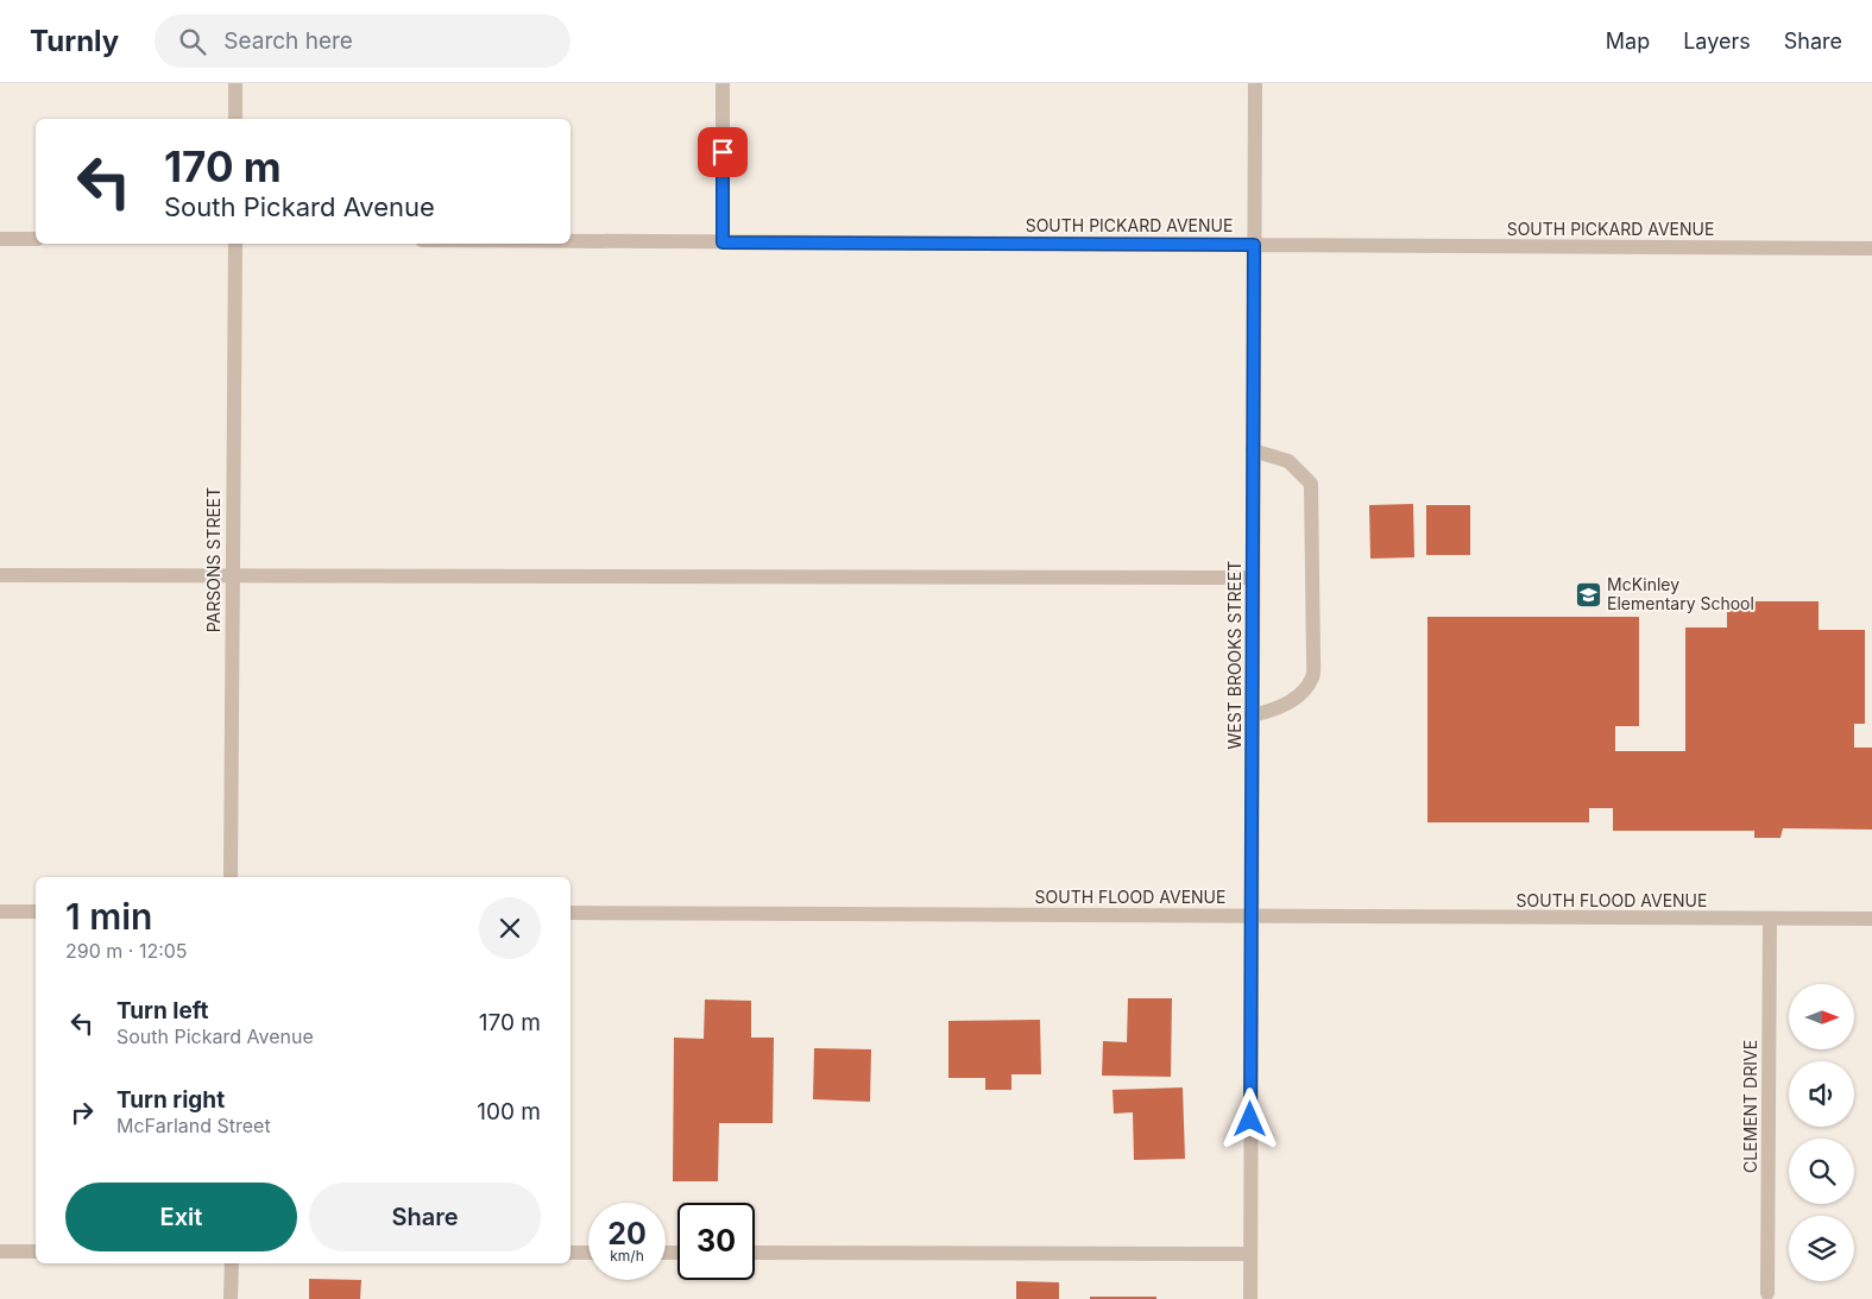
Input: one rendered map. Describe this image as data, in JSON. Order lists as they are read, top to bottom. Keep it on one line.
{"streets":{"street":["SOUTH PICKARD AVENUE","PARSONS STREET","WEST BROOKS STREET","SOUTH FLOOD AVENUE","CLEMENT DRIVE"]},"crossings":[["SOUTH PICKARD AVENUE","WEST BROOKS STREET"],["WEST BROOKS STREET","SOUTH FLOOD AVENUE"],["SOUTH FLOOD AVENUE","CLEMENT DRIVE"]],"places":{"school or university":["McKinley Elementary School"]},"north":"right","page":{"header":"Turnly","search":"Search here","nav":["Map","Layers","Share"],"turn":["170 m","South Pickard Avenue"],"heading":["1 min","290 m · 12:05"],"list":[{"name":"Turn left","note":"South Pickard Avenue","value":"170 m"},{"name":"Turn right","note":"McFarland Street","value":"100 m"}],"buttons":["Exit","Share"],"speed":"20 km/h","limit":"30"}}
